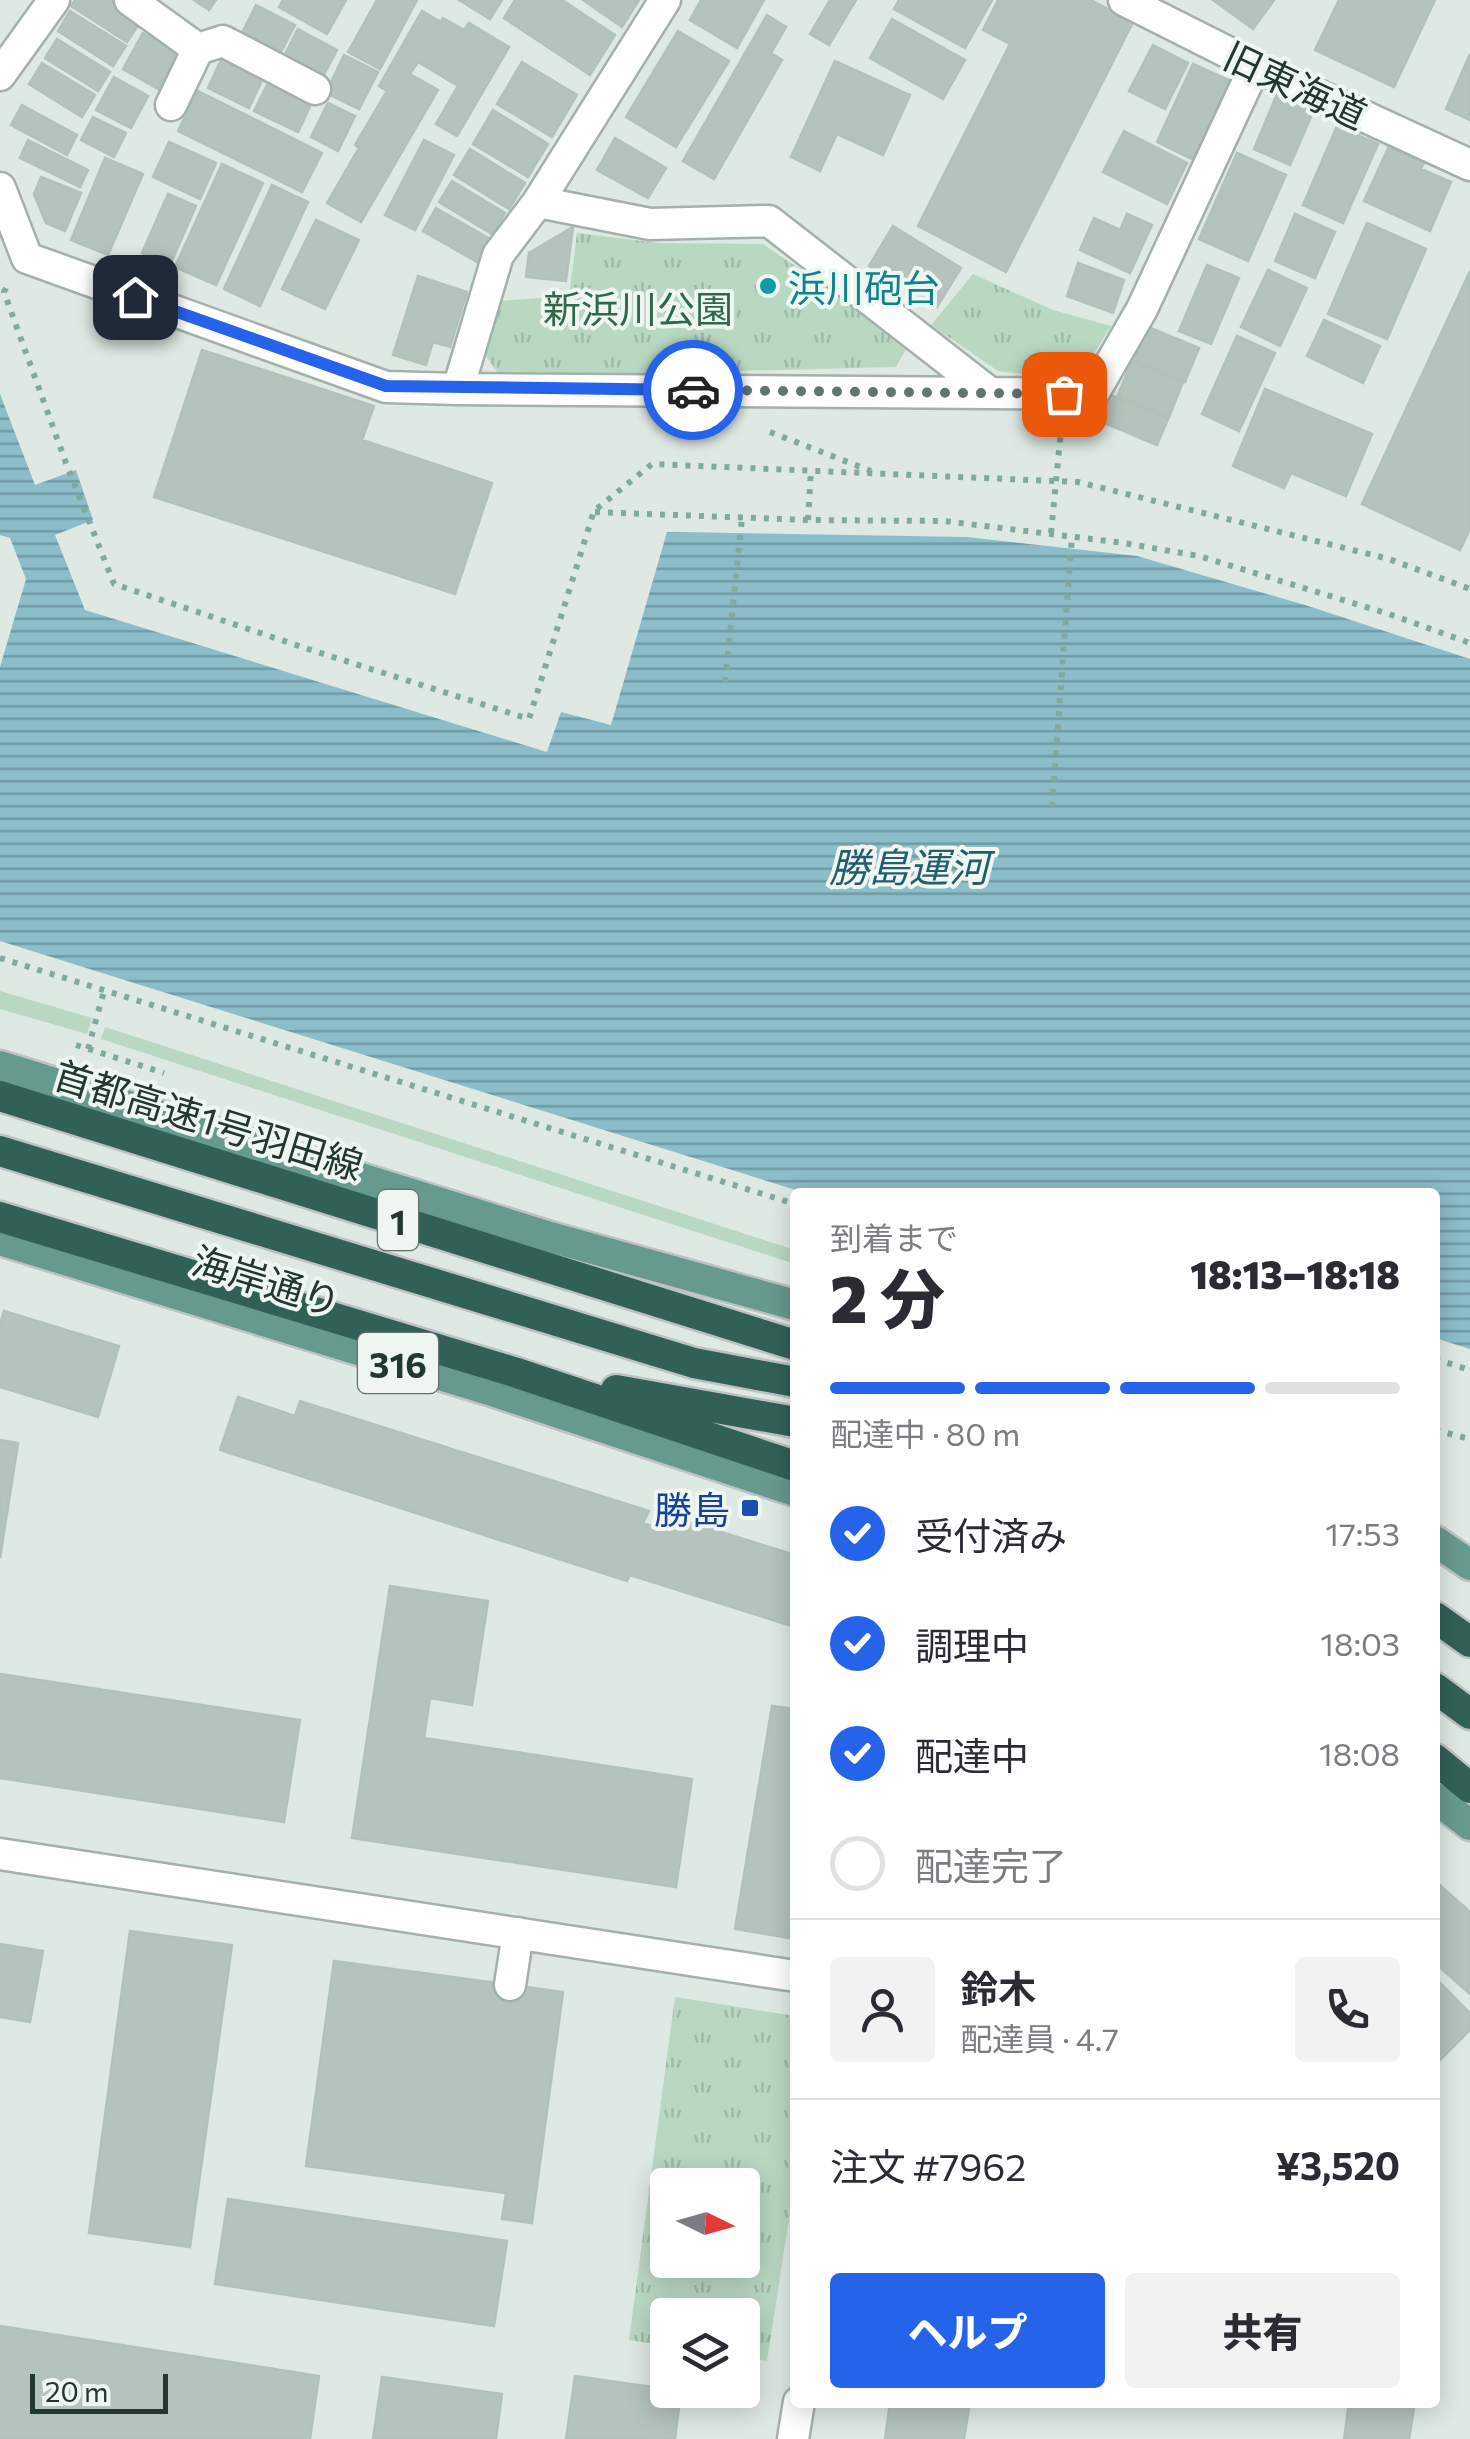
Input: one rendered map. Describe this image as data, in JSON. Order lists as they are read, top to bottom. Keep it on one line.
{"streets":{"highway":["首都高速1号羽田線","1"],"main road":["海岸通り","316"],"street":["旧東海道"]},"water":["勝島運河"],"parks":["新浜川公園"],"places":{"other":["浜川砲台"],"transit":["勝島"]},"scale_bar":"20 m","north":"right","page":{"heading":["2 分","到着まで","18:13–18:18"],"panel":["鈴木","配達員 · 4.7","注文 #7962","¥3,520"],"bar":"配達中 · 80 m","list":[["受付済み","17:53"],["調理中","18:03"],["配達中","18:08"],"配達完了"],"buttons":["ヘルプ","共有"],"scale":"20 m"}}
